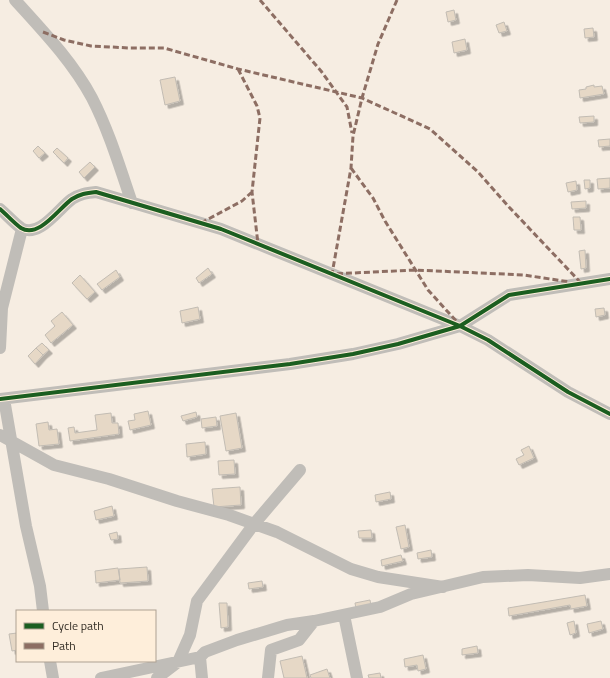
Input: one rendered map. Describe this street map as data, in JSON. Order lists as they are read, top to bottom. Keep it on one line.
{"legend":["Cycle path","Path"]}
